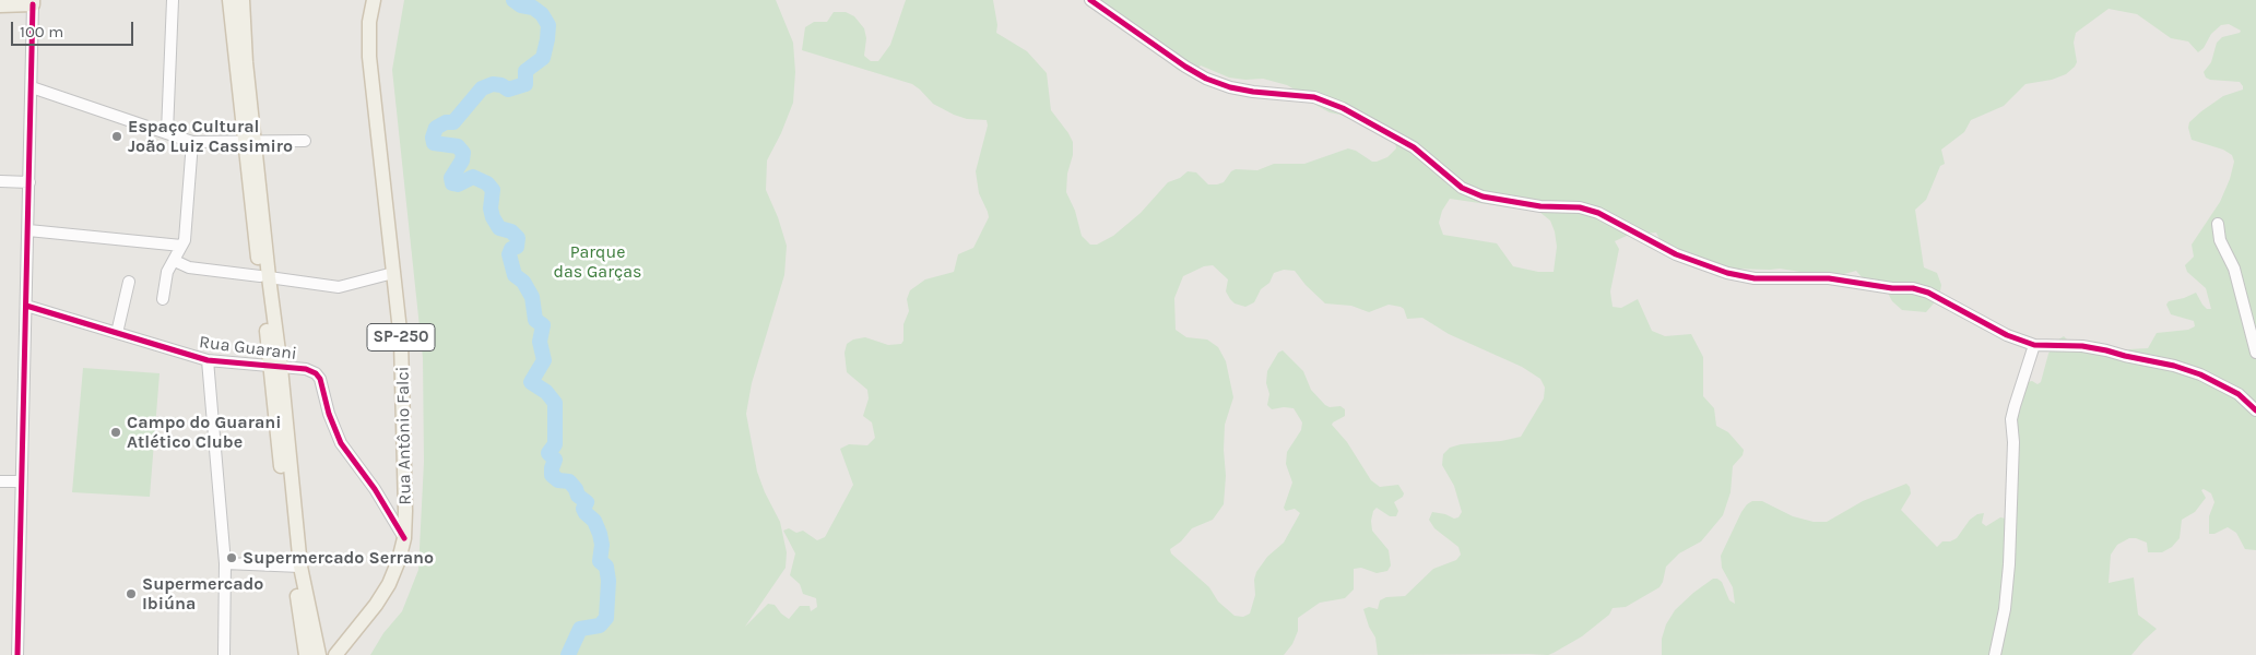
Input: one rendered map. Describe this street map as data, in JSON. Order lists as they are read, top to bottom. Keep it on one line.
{"streets":{"main road":["SP-250","Rua Antônio Falci"],"street":["Rua Guarani"]},"crossings":[["Rua Guarani","Rua Antônio Falci"]],"parks":["Parque das Garças"],"places":["Espaço Cultural João Luiz Cassimiro","Campo do Guarani Atlético Clube","Supermercado Serrano","Supermercado Ibiúna"],"scale_bar":"100 m"}
